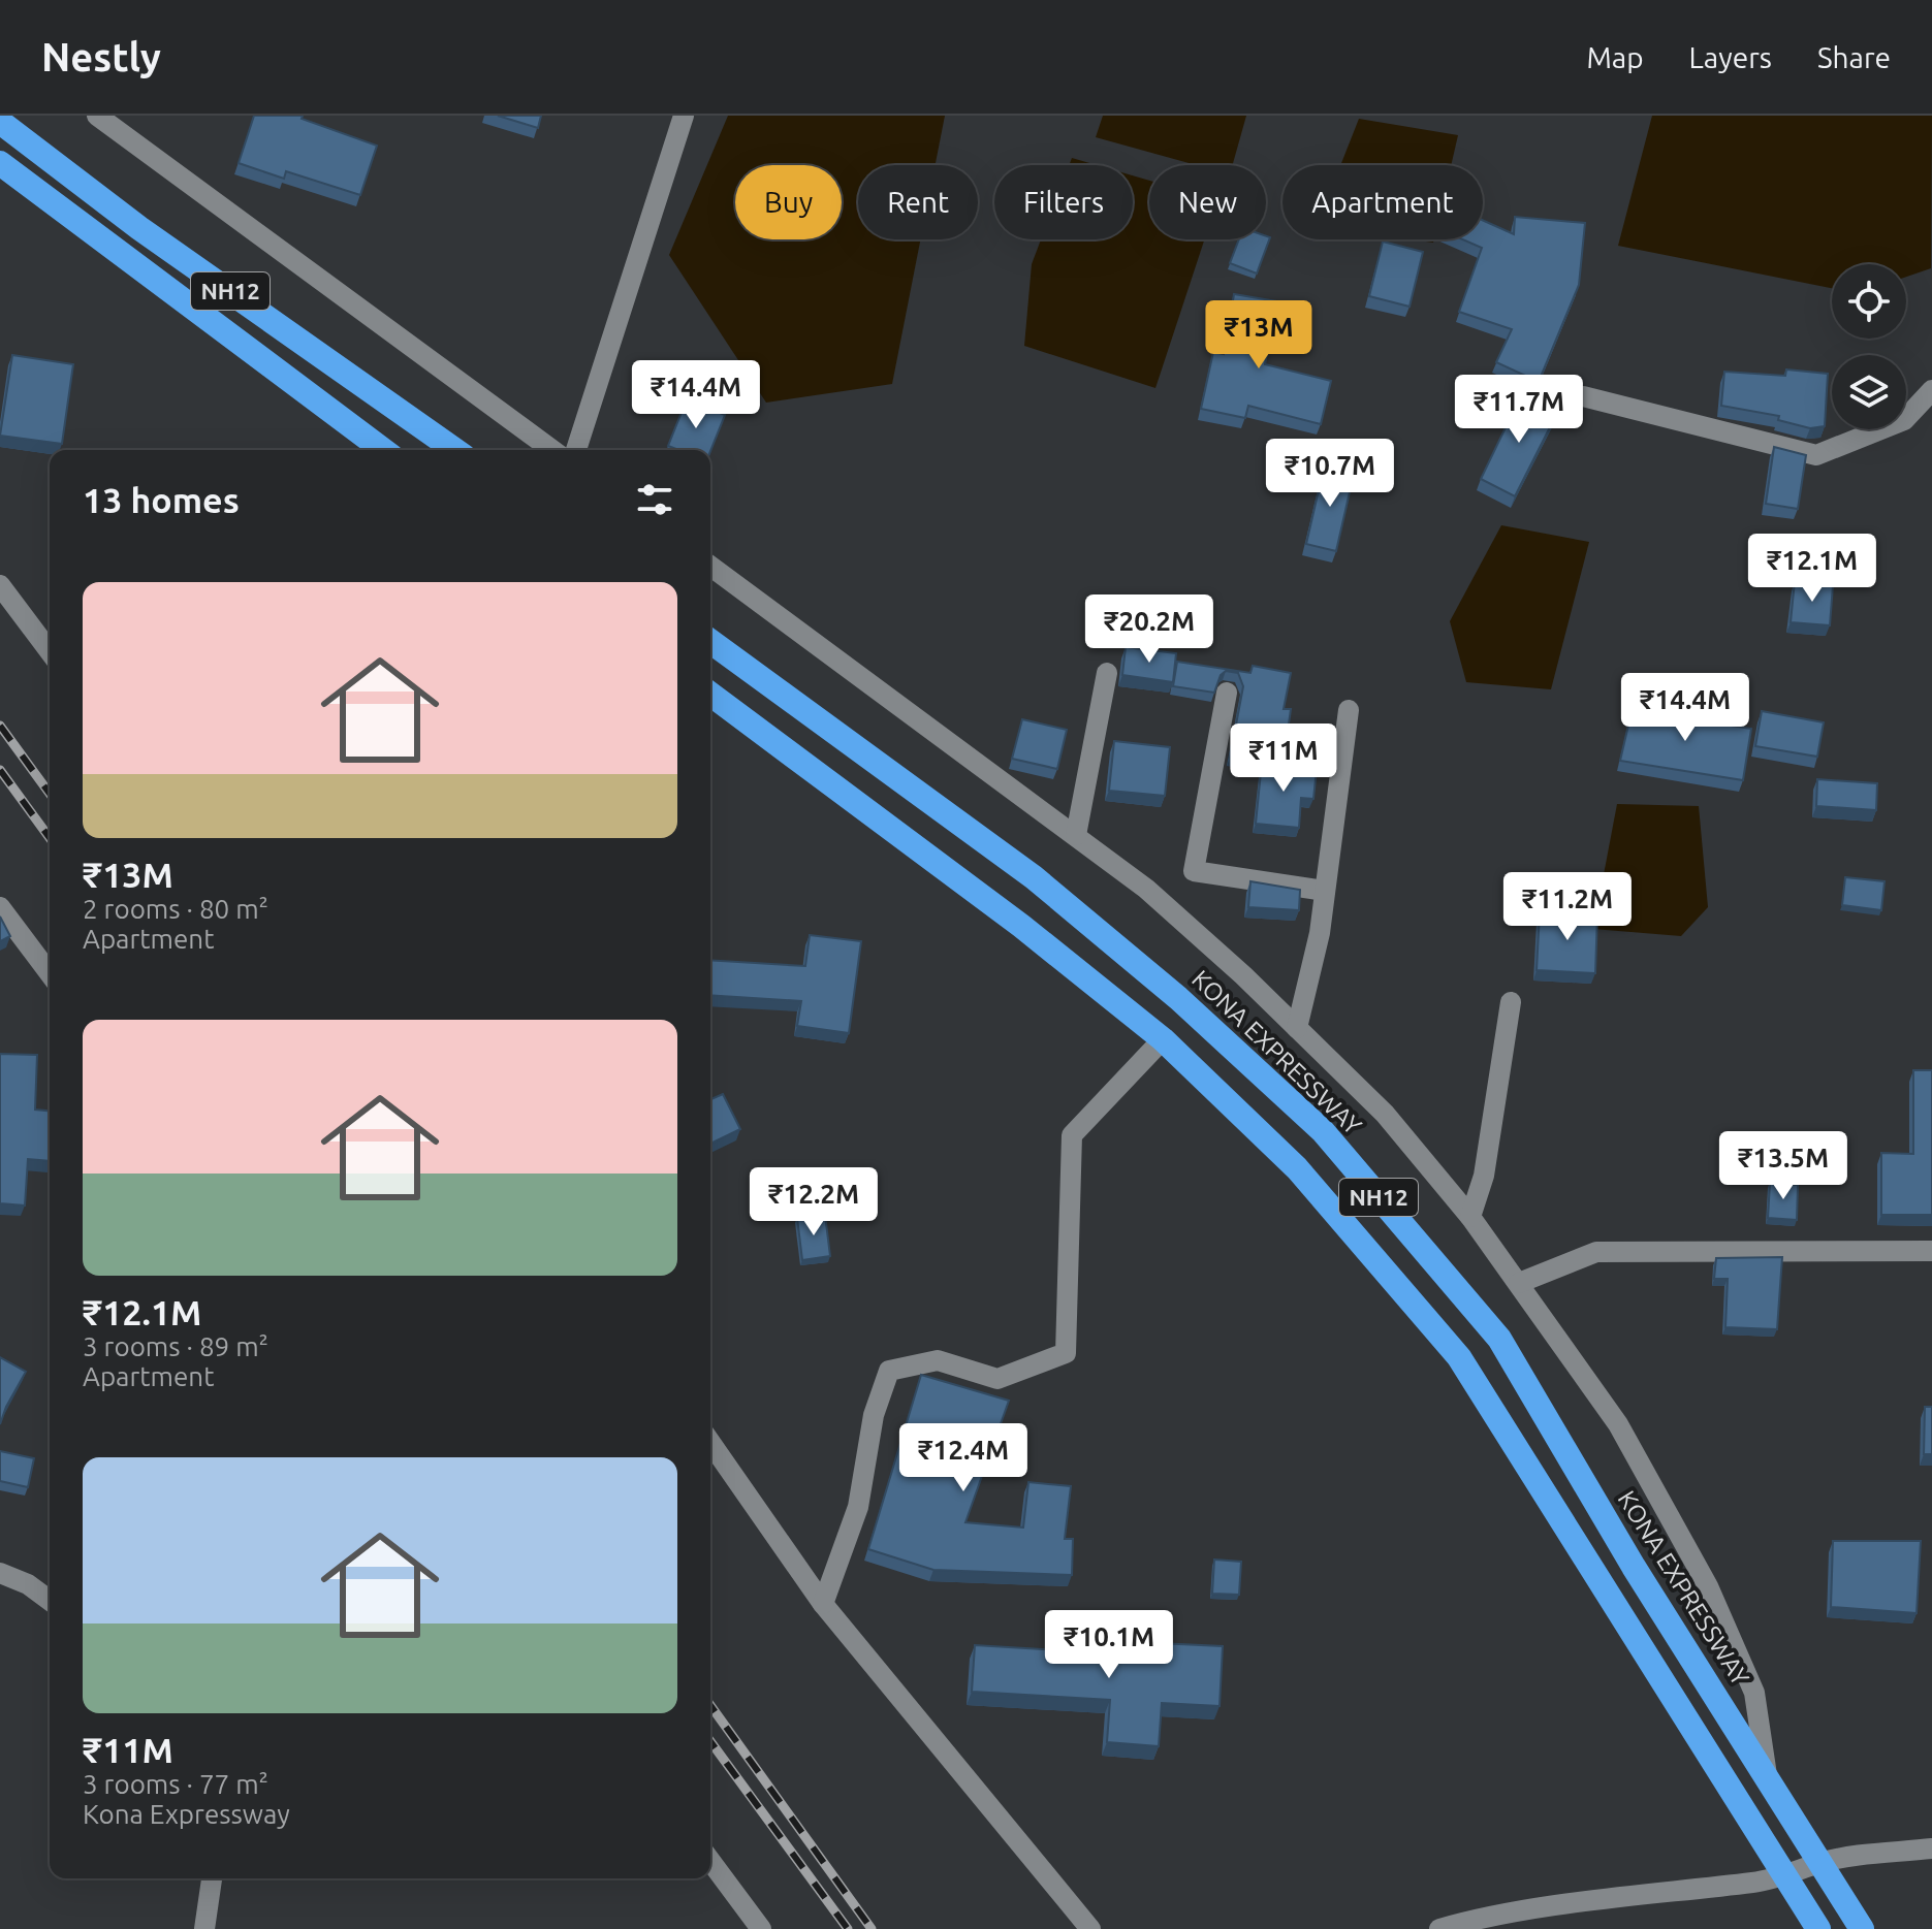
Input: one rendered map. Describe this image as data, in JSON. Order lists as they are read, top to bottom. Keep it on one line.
{"streets":{"highway":["NH12","KONA EXPRESSWAY"]},"page":{"header":"Nestly","nav":["Map","Layers","Share"],"chip":["Buy","Rent","Filters","New","Apartment"],"price":["₹13M","₹14.4M","₹11.7M","₹10.7M","₹12.1M","₹20.2M","₹14.4M","₹11M","₹11.2M","₹13.5M","₹12.2M","₹12.4M","₹10.1M"],"heading":"13 homes","list":[{"name":"₹13M","note":"2 rooms · 80 m² · Apartment"},{"name":"₹12.1M","note":"3 rooms · 89 m² · Apartment"},{"name":"₹11M","note":"3 rooms · 77 m² · Kona Expressway"}]}}
